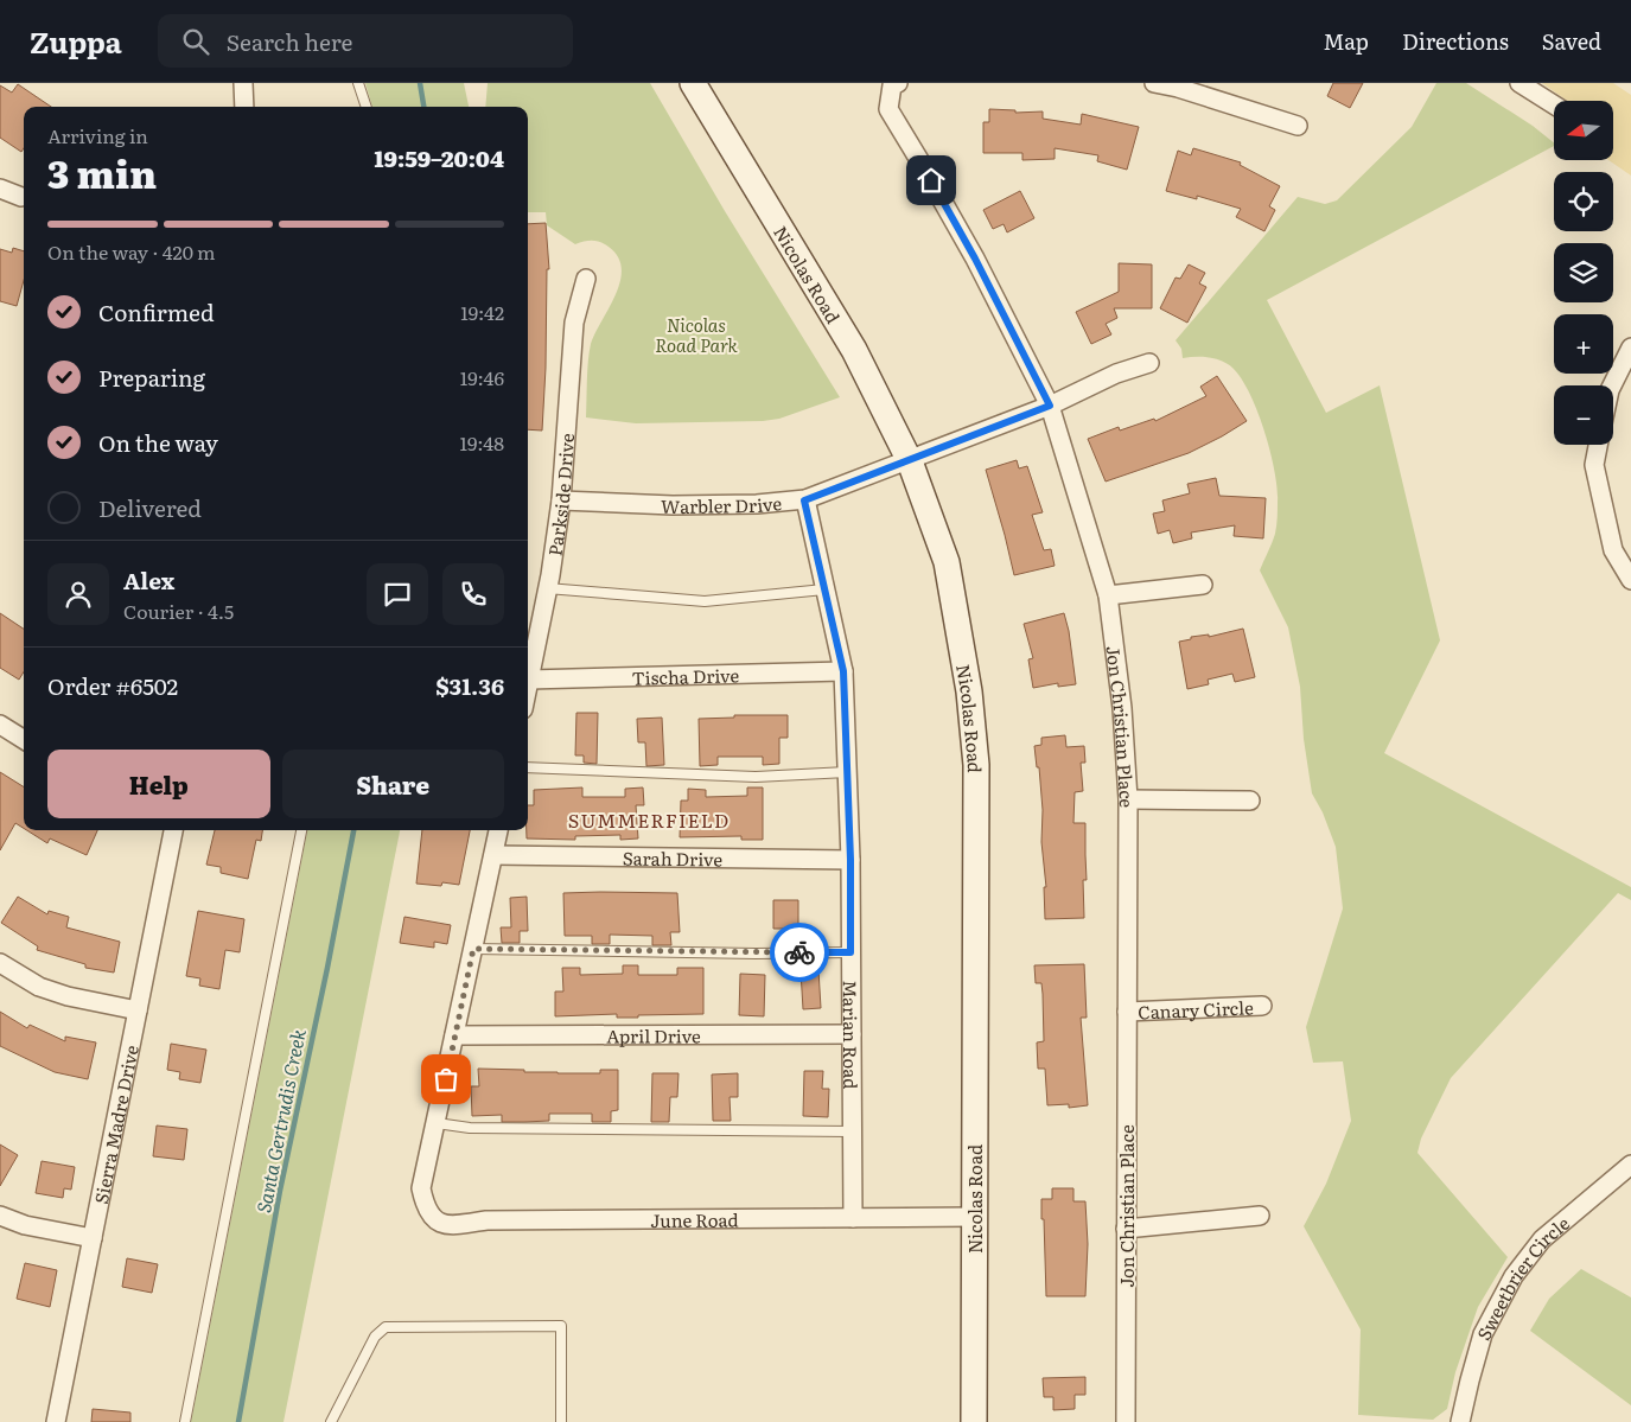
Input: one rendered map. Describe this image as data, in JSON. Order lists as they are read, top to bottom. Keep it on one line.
{"streets":{"main road":["Nicolas Road"],"street":["Parkside Drive","Warbler Drive","Tischa Drive","Jon Christian Place","Sarah Drive","Canary Circle","April Drive","Marian Road","Sierra Madre Drive","June Road","Sweetbrier Circle"]},"crossings":[["Nicolas Road","Warbler Drive"],["Nicolas Road","June Road"],["Parkside Drive","Warbler Drive"],["Parkside Drive","Tischa Drive"],["Warbler Drive","Jon Christian Place"],["Warbler Drive","Marian Road"],["Tischa Drive","Marian Road"],["Jon Christian Place","Canary Circle"],["Sarah Drive","Marian Road"],["April Drive","Marian Road"],["Marian Road","June Road"]],"districts":["SUMMERFIELD"],"water":["Santa Gertrudis Creek"],"parks":["Nicolas Road Park"],"north":"left","page":{"header":"Zuppa","search":"Search here","nav":["Map","Directions","Saved"],"map_buttons":["+","−"],"heading":["3 min","Arriving in","19:59–20:04"],"panel":["Alex","Courier · 4.5","Order #6502","$31.36"],"bar":"On the way · 420 m","list":[["Confirmed","19:42"],["Preparing","19:46"],["On the way","19:48"],"Delivered"],"buttons":["Help","Share"]}}
